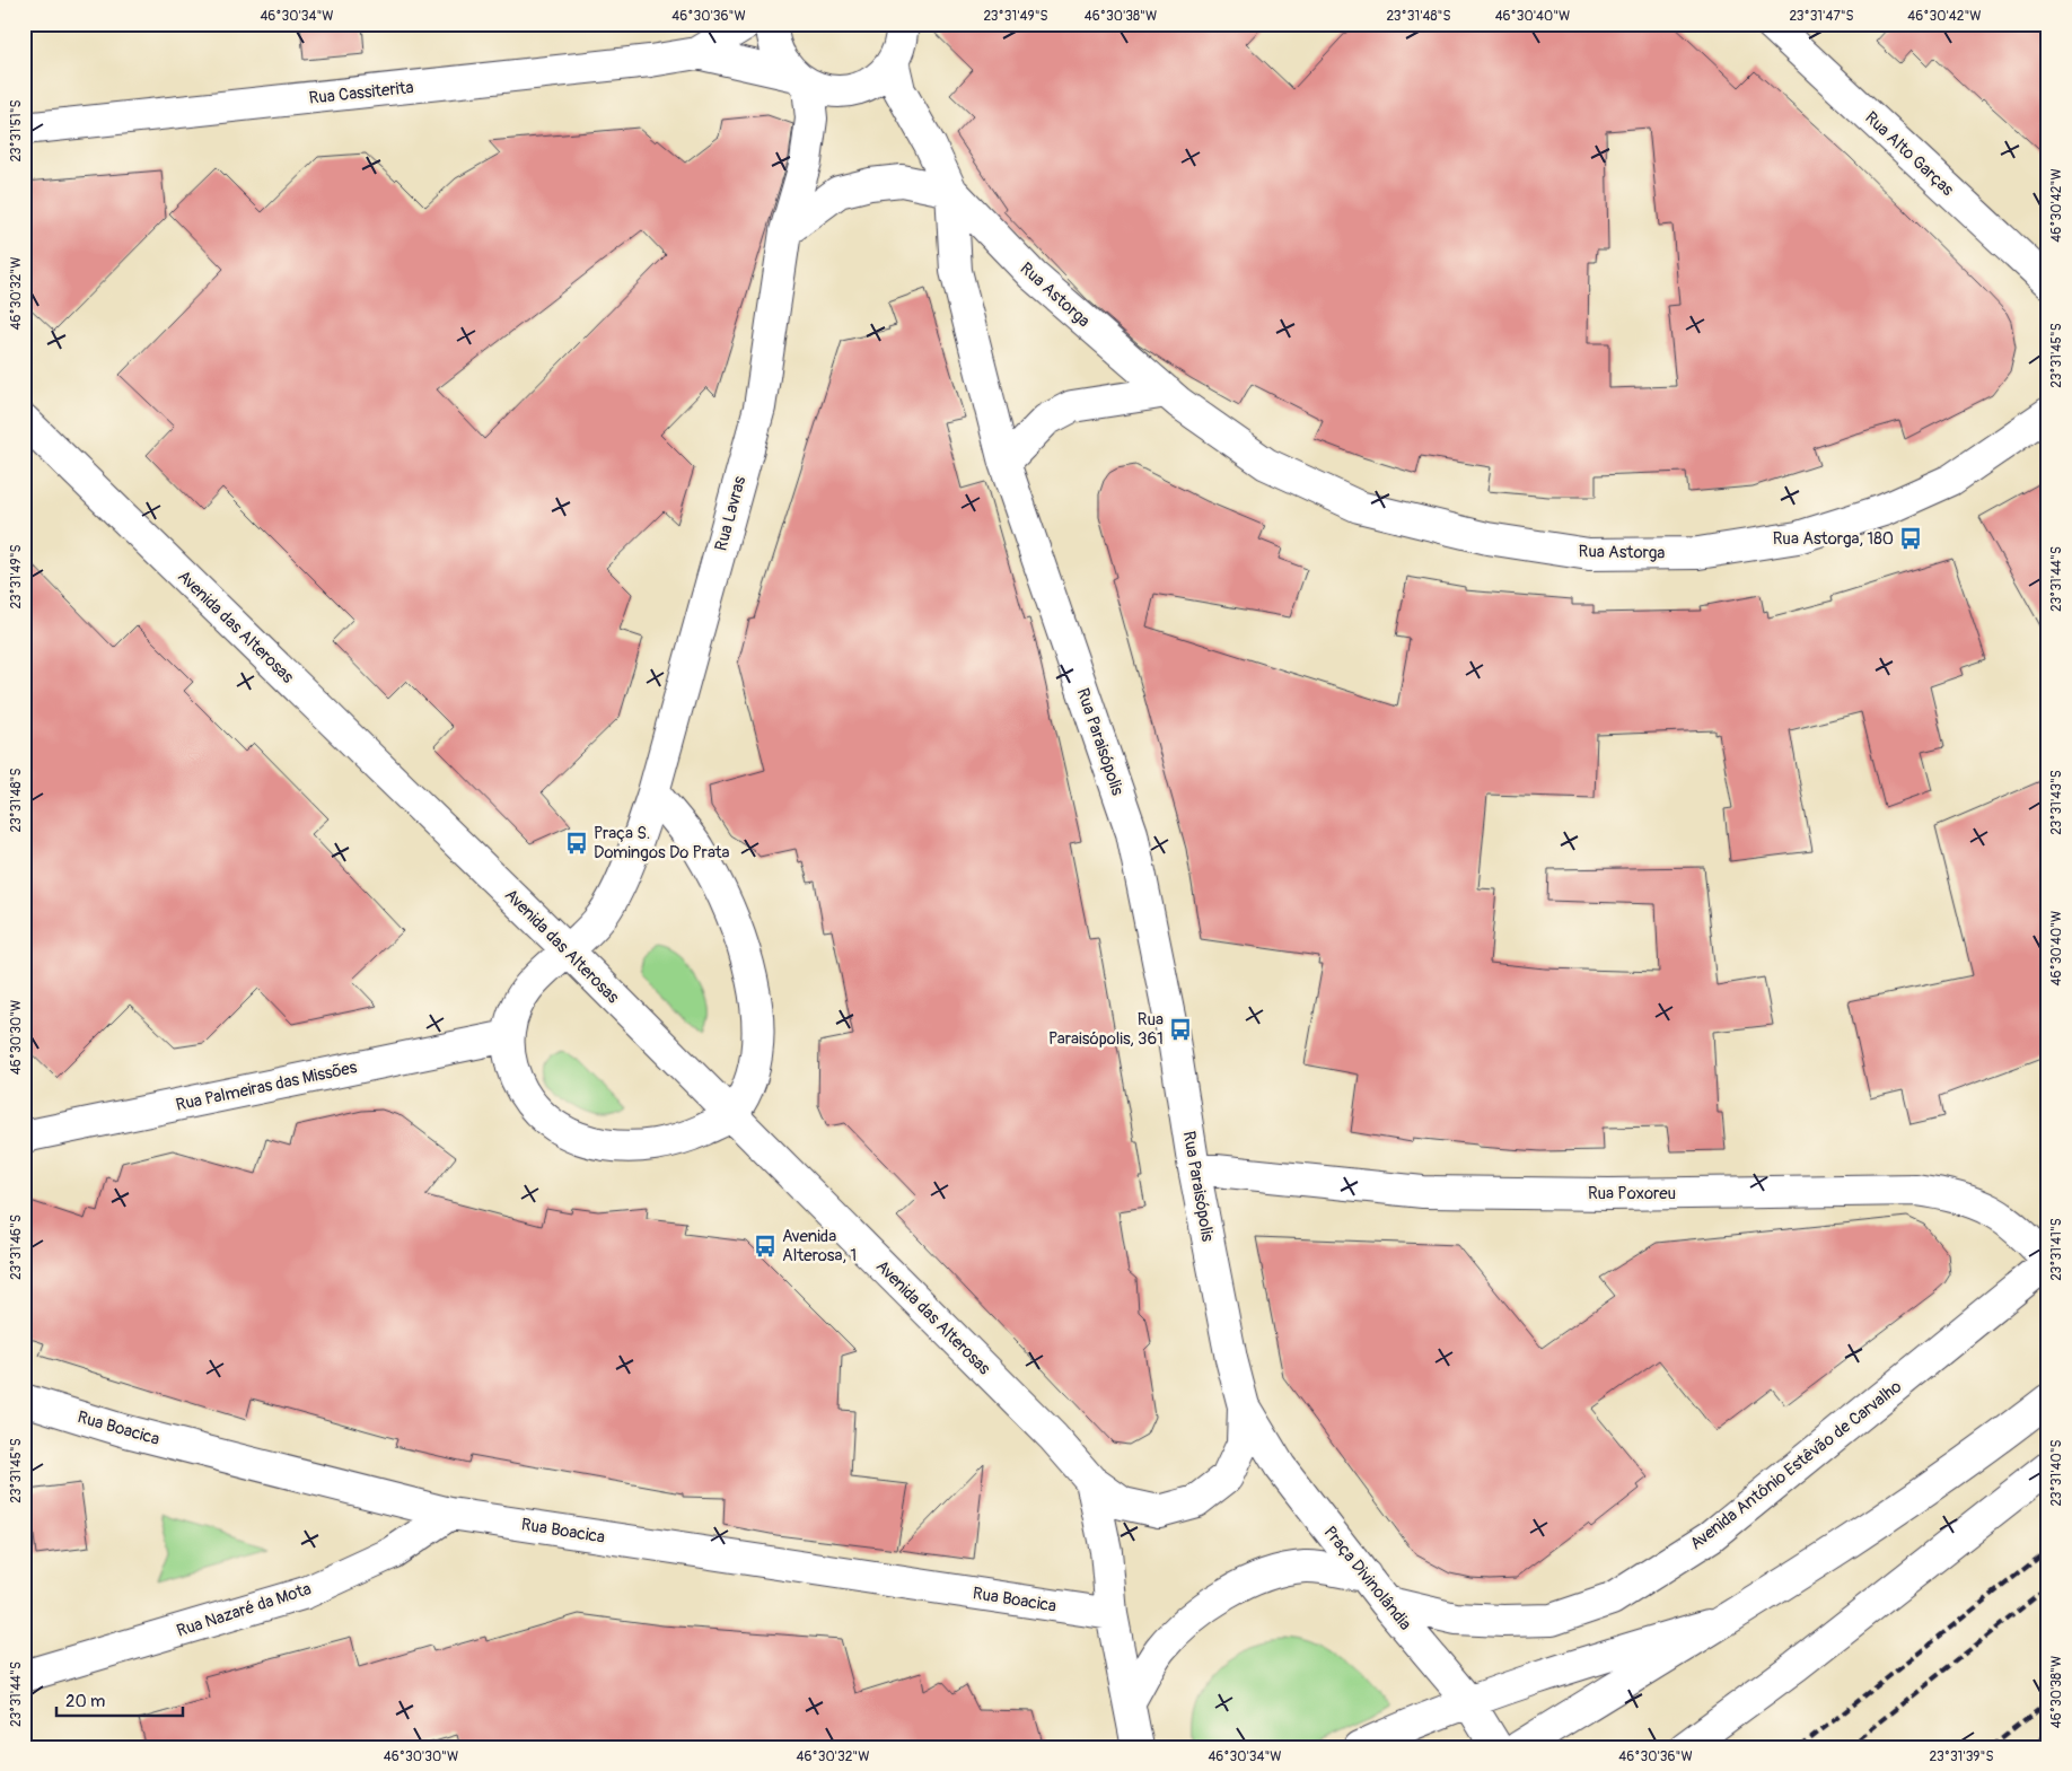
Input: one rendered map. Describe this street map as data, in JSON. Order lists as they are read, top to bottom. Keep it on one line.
{"streets":{"main road":["Rua Cassiterita","Rua Alto Garças","Rua Astorga","Rua Lavras","Avenida das Alterosas","Rua Paraisópolis","Rua Palmeiras das Missões","Rua Poxoreu","Rua Boacica","Avenida Antônio Estêvão de Carvalho","Praça Divinolândia","Rua Nazaré da Mota"]},"crossings":[["Rua Cassiterita","Rua Lavras"],["Rua Cassiterita","Rua Paraisópolis"],["Rua Astorga","Rua Paraisópolis"],["Rua Lavras","Avenida das Alterosas"],["Rua Lavras","Rua Palmeiras das Missões"],["Avenida das Alterosas","Rua Paraisópolis"],["Avenida das Alterosas","Rua Boacica"],["Avenida das Alterosas","Praça Divinolândia"],["Rua Paraisópolis","Rua Poxoreu"],["Rua Paraisópolis","Praça Divinolândia"],["Rua Poxoreu","Avenida Antônio Estêvão de Carvalho"],["Rua Boacica","Rua Nazaré da Mota"],["Avenida Antônio Estêvão de Carvalho","Praça Divinolândia"]],"places":{"bus stop":["Rua Astorga, 180","Praça S. Domingos Do Prata","Rua Paraisópolis, 361","Avenida Alterosa, 1"]},"scale_bar":"20 m","coordinates":["46°30'34\"W","46°30'36\"W","23°31'49\"S","46°30'38\"W","23°31'48\"S","46°30'40\"W","23°31'47\"S","46°30'42\"W","23°31'51\"S","46°30'32\"W","23°31'45\"S","23°31'44\"S","23°31'43\"S","46°30'30\"W","23°31'46\"S","23°31'41\"S","23°31'40\"S","23°31'39\"S"]}
